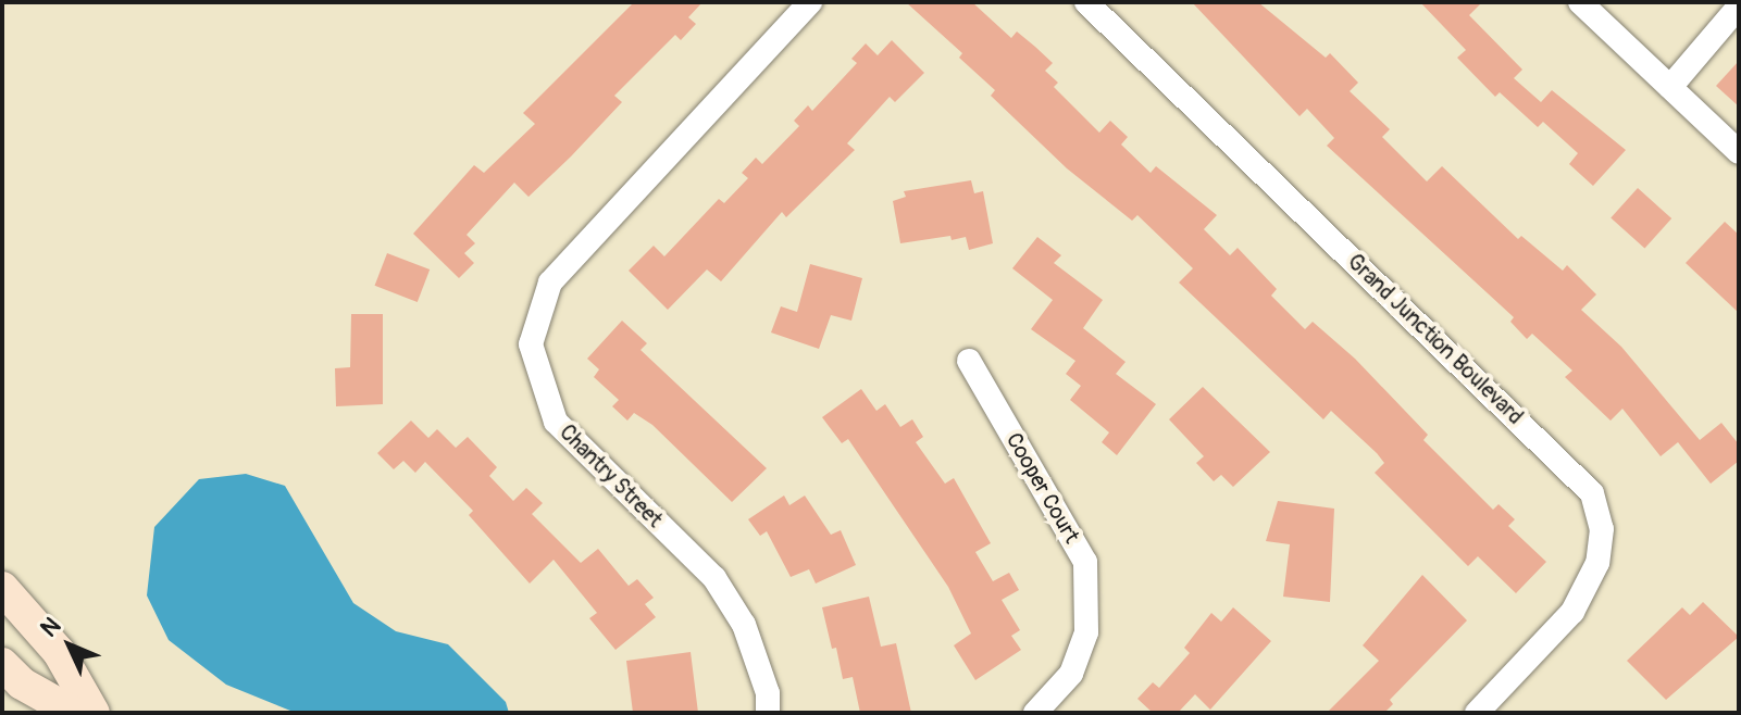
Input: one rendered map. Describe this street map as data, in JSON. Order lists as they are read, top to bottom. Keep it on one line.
{"streets":{"street":["Grand Junction Boulevard","Chantry Street","Cooper Court"]},"north":"top left"}
